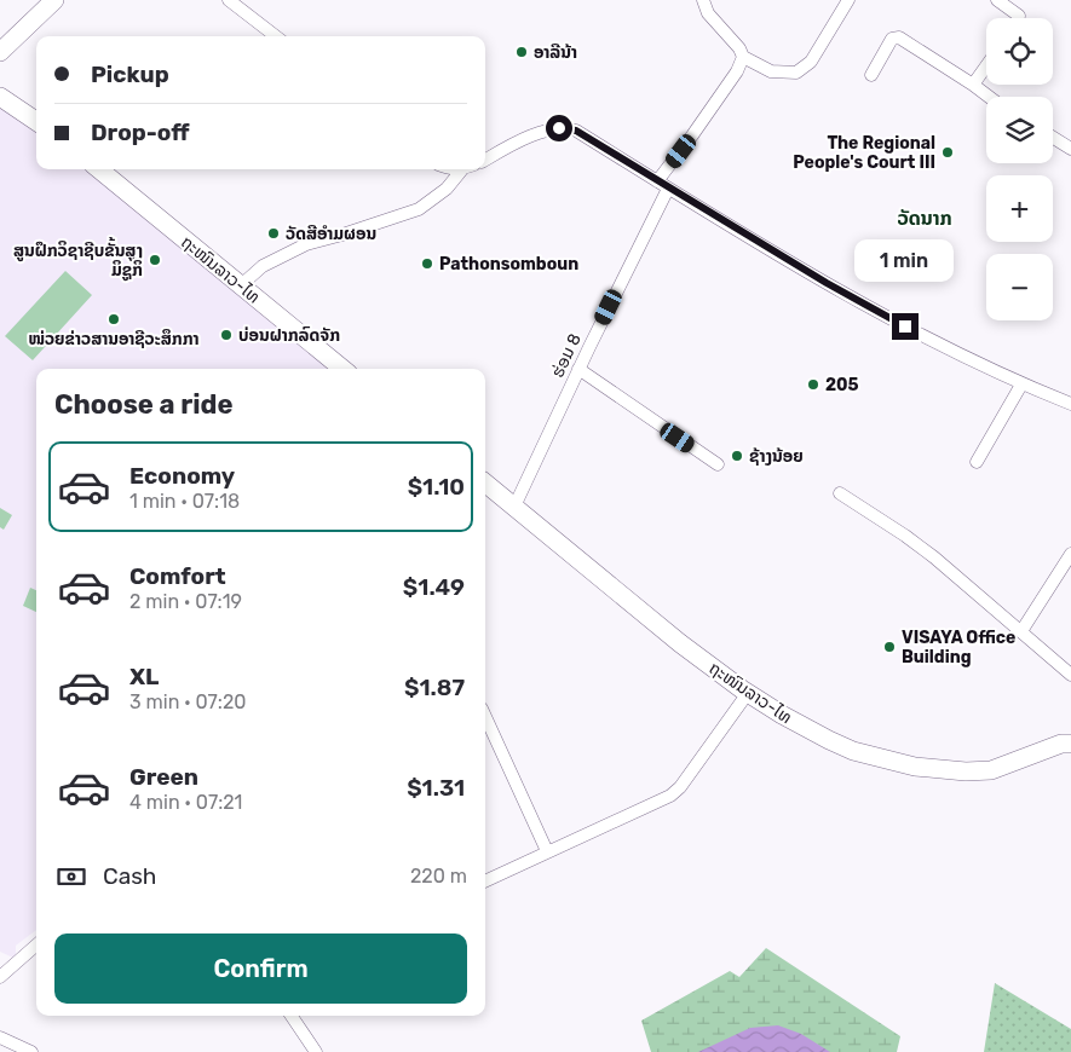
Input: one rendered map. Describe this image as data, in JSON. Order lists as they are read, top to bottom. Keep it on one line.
{"streets":{"street":["ຖະໜົນລາວ-ໄທ","ຮ່ອມ 8"]},"crossings":[["ຖະໜົນລາວ-ໄທ","ຮ່ອມ 8"]],"districts":["ວັດນາກ"],"places":["ອາລີນ້າ","The Regional People's Court III","ວັດສີອຳມຜອນ","ສູນຝຶກວິຊາຊີບຂັ້ນສູງ ມິຊູກິ","Pathonsomboun","ໜ່ວຍຂ່າວສານອາຊີວະສຶກກາ","ບ່ອນຝາກລົດຈັກ","205","ຊ້າງນ້ອຍ","VISAYA Office Building"],"page":{"map_buttons":["+","−"],"banner":["Pickup","Drop-off"],"bubble":"1 min","heading":"Choose a ride","list":[{"name":"Economy","note":"1 min · 07:18","value":"$1.10"},{"name":"Comfort","note":"2 min · 07:19","value":"$1.49"},{"name":"XL","note":"3 min · 07:20","value":"$1.87"},{"name":"Green","note":"4 min · 07:21","value":"$1.31"}],"pay":["Cash","220 m"],"buttons":"Confirm"}}
